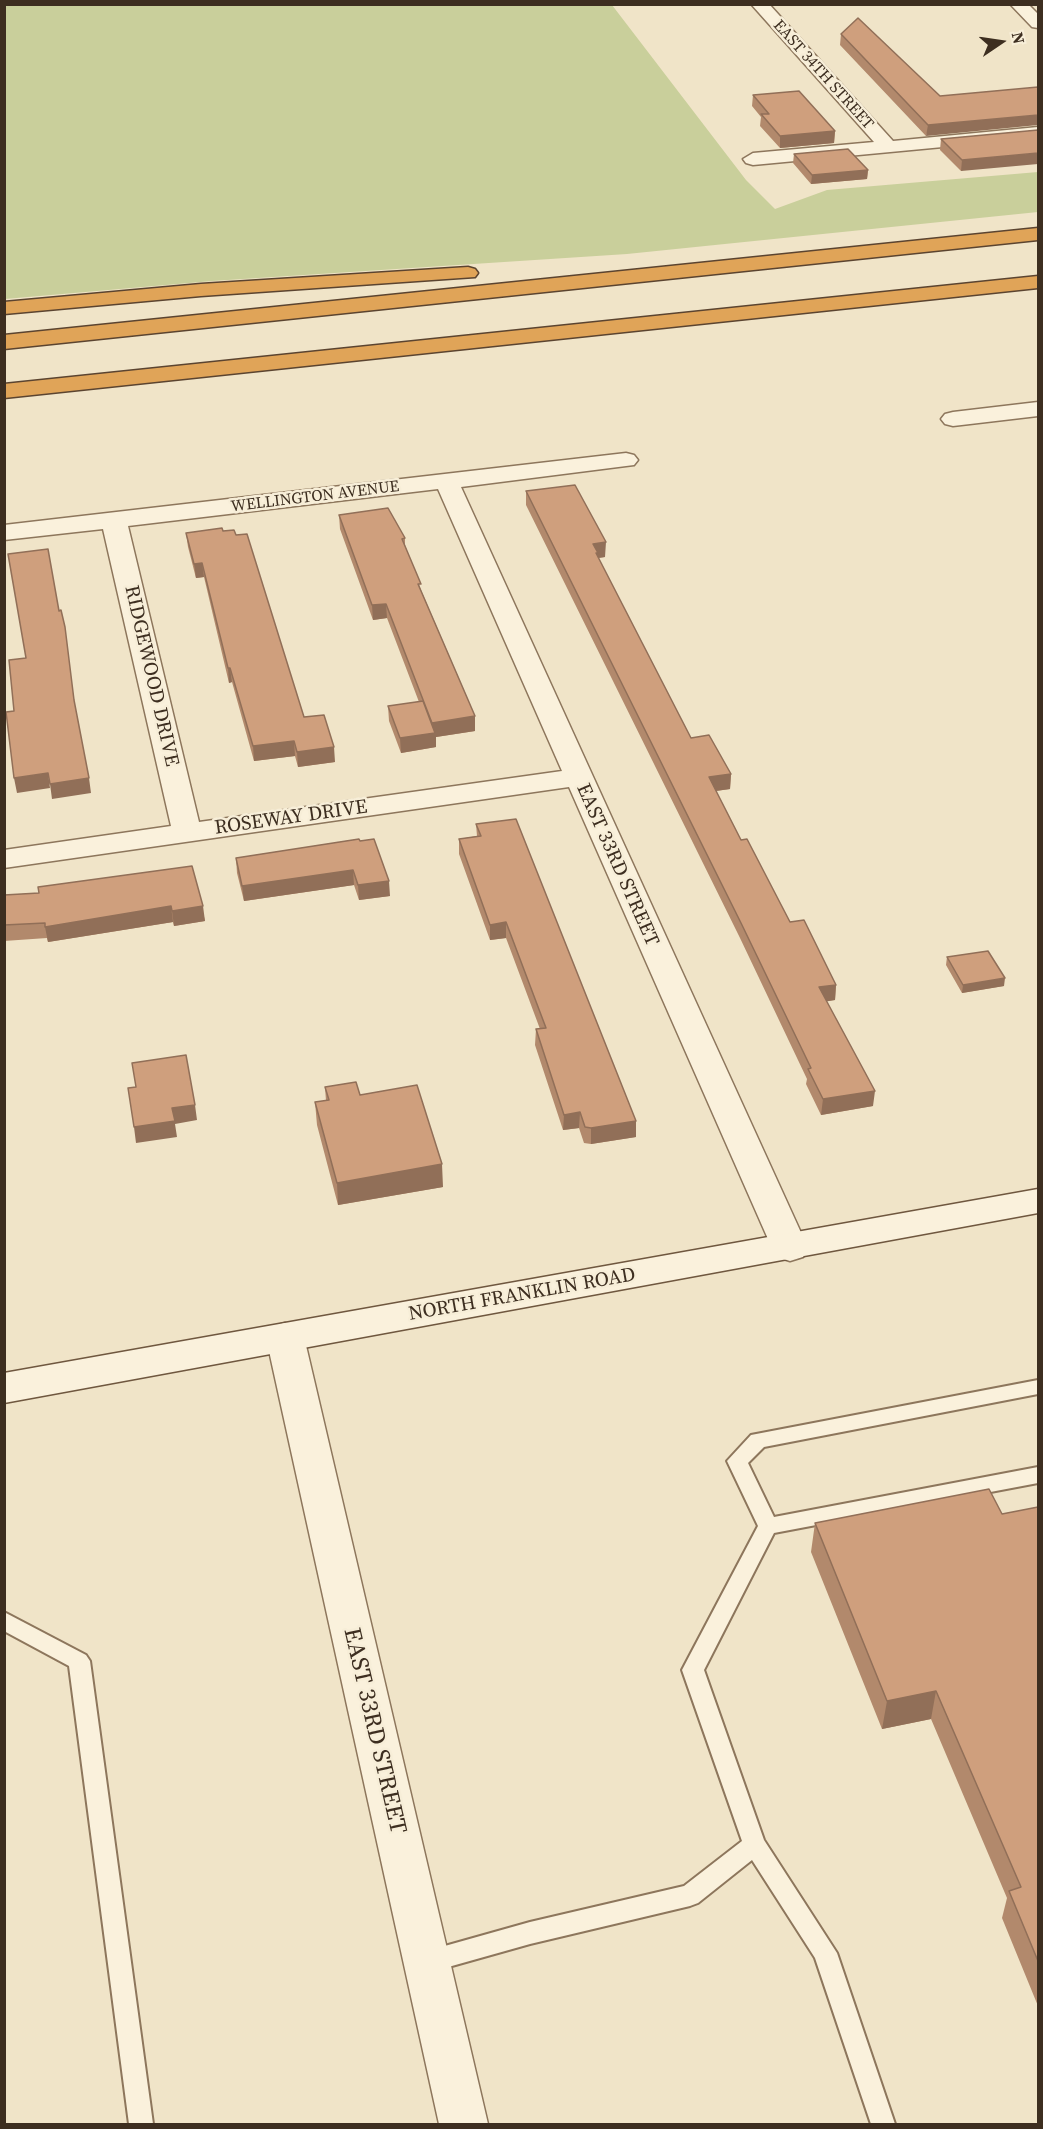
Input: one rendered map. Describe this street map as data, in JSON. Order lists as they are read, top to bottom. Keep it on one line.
{"streets":{"street":["EAST 34TH STREET","WELLINGTON AVENUE","RIDGEWOOD DRIVE","ROSEWAY DRIVE","EAST 33RD STREET","NORTH FRANKLIN ROAD"]},"crossings":[["WELLINGTON AVENUE","RIDGEWOOD DRIVE"],["WELLINGTON AVENUE","EAST 33RD STREET"],["RIDGEWOOD DRIVE","ROSEWAY DRIVE"],["ROSEWAY DRIVE","EAST 33RD STREET"],["EAST 33RD STREET","NORTH FRANKLIN ROAD"]],"north":"right"}
